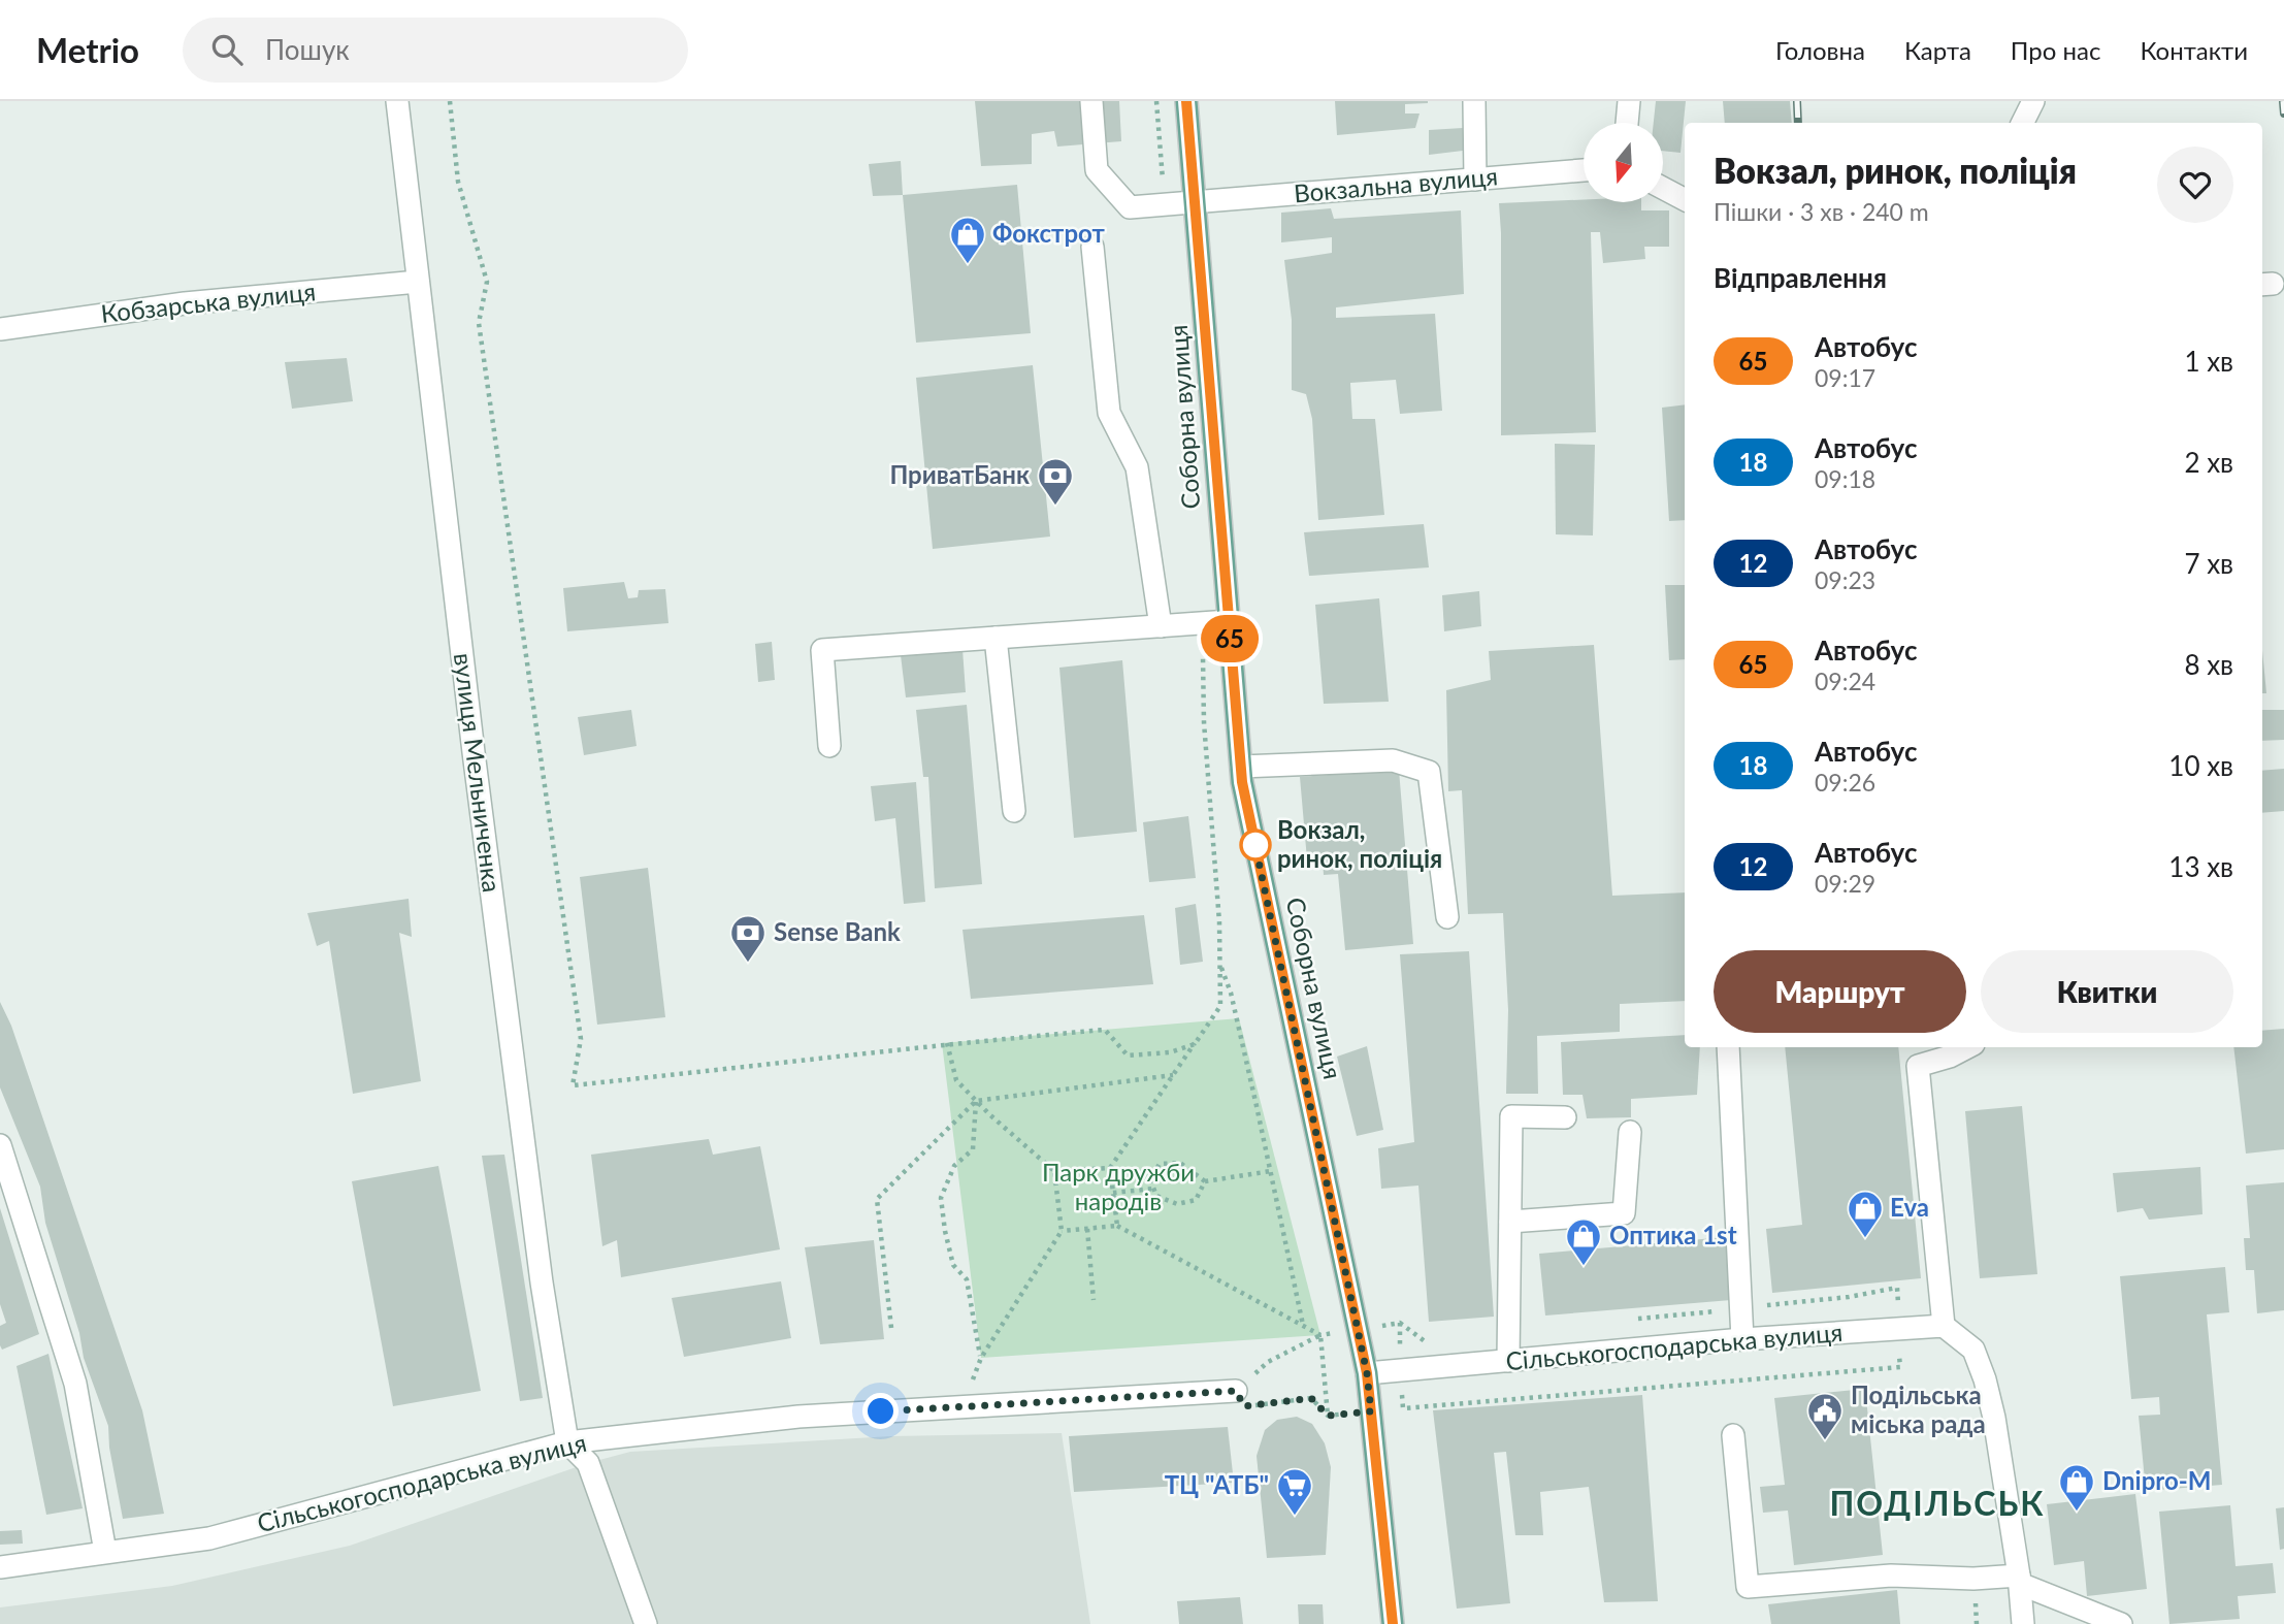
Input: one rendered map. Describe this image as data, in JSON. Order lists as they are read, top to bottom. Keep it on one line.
{"streets":{"main road":["Соборна вулиця"],"street":["Вокзальна вулиця","Кобзарська вулиця","вулиця Мельниченка","Сільськогосподарська вулиця"]},"crossings":[["Вокзальна вулиця","Соборна вулиця"],["Кобзарська вулиця","вулиця Мельниченка"],["Соборна вулиця","Сільськогосподарська вулиця"],["вулиця Мельниченка","Сільськогосподарська вулиця"]],"districts":["ПОДІЛЬСЬК"],"parks":["Парк дружби народів"],"places":{"shop":["Фокстрот","Eva","Оптика 1st","Dnipro-M"],"bank":["ПриватБанк","Sense Bank"],"other":["Вокзал, ринок, поліція"],"public building":["Подільська міська рада"],"supermarket":["ТЦ \"АТБ\""]},"lines":["bus line 65"],"north":"bottom","page":{"header":"Metrio","search":"Пошук","nav":["Головна","Карта","Про нас","Контакти"],"on_map":"65","heading":[["Вокзал, ринок, поліція","Пішки · 3 хв · 240 m"],"Відправлення"],"list":[{"mark":"65","name":"Автобус","note":"09:17","value":"1 хв"},{"mark":"18","name":"Автобус","note":"09:18","value":"2 хв"},{"mark":"12","name":"Автобус","note":"09:23","value":"7 хв"},{"mark":"65","name":"Автобус","note":"09:24","value":"8 хв"},{"mark":"18","name":"Автобус","note":"09:26","value":"10 хв"},{"mark":"12","name":"Автобус","note":"09:29","value":"13 хв"}],"buttons":["Маршрут","Квитки"]}}
